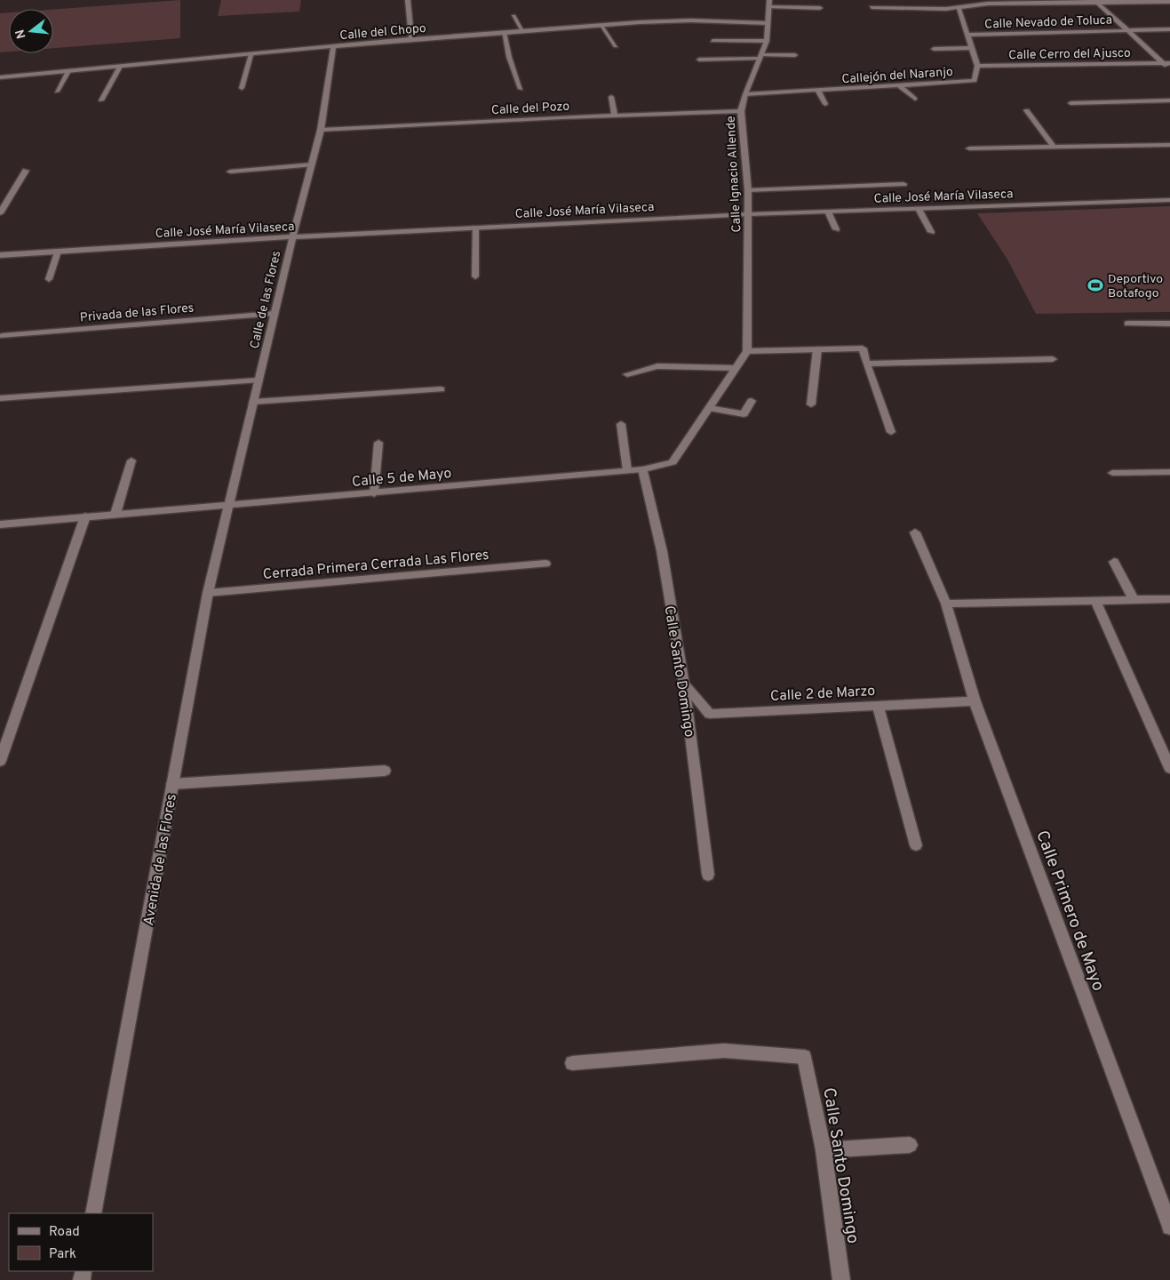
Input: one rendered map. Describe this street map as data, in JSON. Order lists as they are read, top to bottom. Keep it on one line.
{"streets":{"street":["Calle Nevado de Toluca","Calle del Chopo","Calle Cerro del Ajusco","Callejón del Naranjo","Calle del Pozo","Calle Ignacio Allende","Calle José María Vilaseca","Calle de las Flores","Privada de las Flores","Calle 5 de Mayo","Cerrada Primera Cerrada Las Flores","Calle Santo Domingo","Calle 2 de Marzo","Avenida de las Flores","Calle Primero de Mayo"]},"crossings":[["Calle del Chopo","Calle Ignacio Allende"],["Calle del Chopo","Calle de las Flores"],["Calle Cerro del Ajusco","Callejón del Naranjo"],["Callejón del Naranjo","Calle Ignacio Allende"],["Calle del Pozo","Calle Ignacio Allende"],["Calle del Pozo","Calle de las Flores"],["Calle Ignacio Allende","Calle José María Vilaseca"],["Calle Ignacio Allende","Calle 5 de Mayo"],["Calle José María Vilaseca","Calle de las Flores"],["Calle de las Flores","Privada de las Flores"],["Calle de las Flores","Calle 5 de Mayo"],["Calle de las Flores","Avenida de las Flores"],["Calle 5 de Mayo","Calle Santo Domingo"],["Calle 5 de Mayo","Avenida de las Flores"],["Cerrada Primera Cerrada Las Flores","Avenida de las Flores"],["Calle Santo Domingo","Calle 2 de Marzo"],["Calle 2 de Marzo","Calle Primero de Mayo"]],"places":{"sports":["Deportivo Botafogo"]},"legend":["Road","Park"],"north":"left"}
